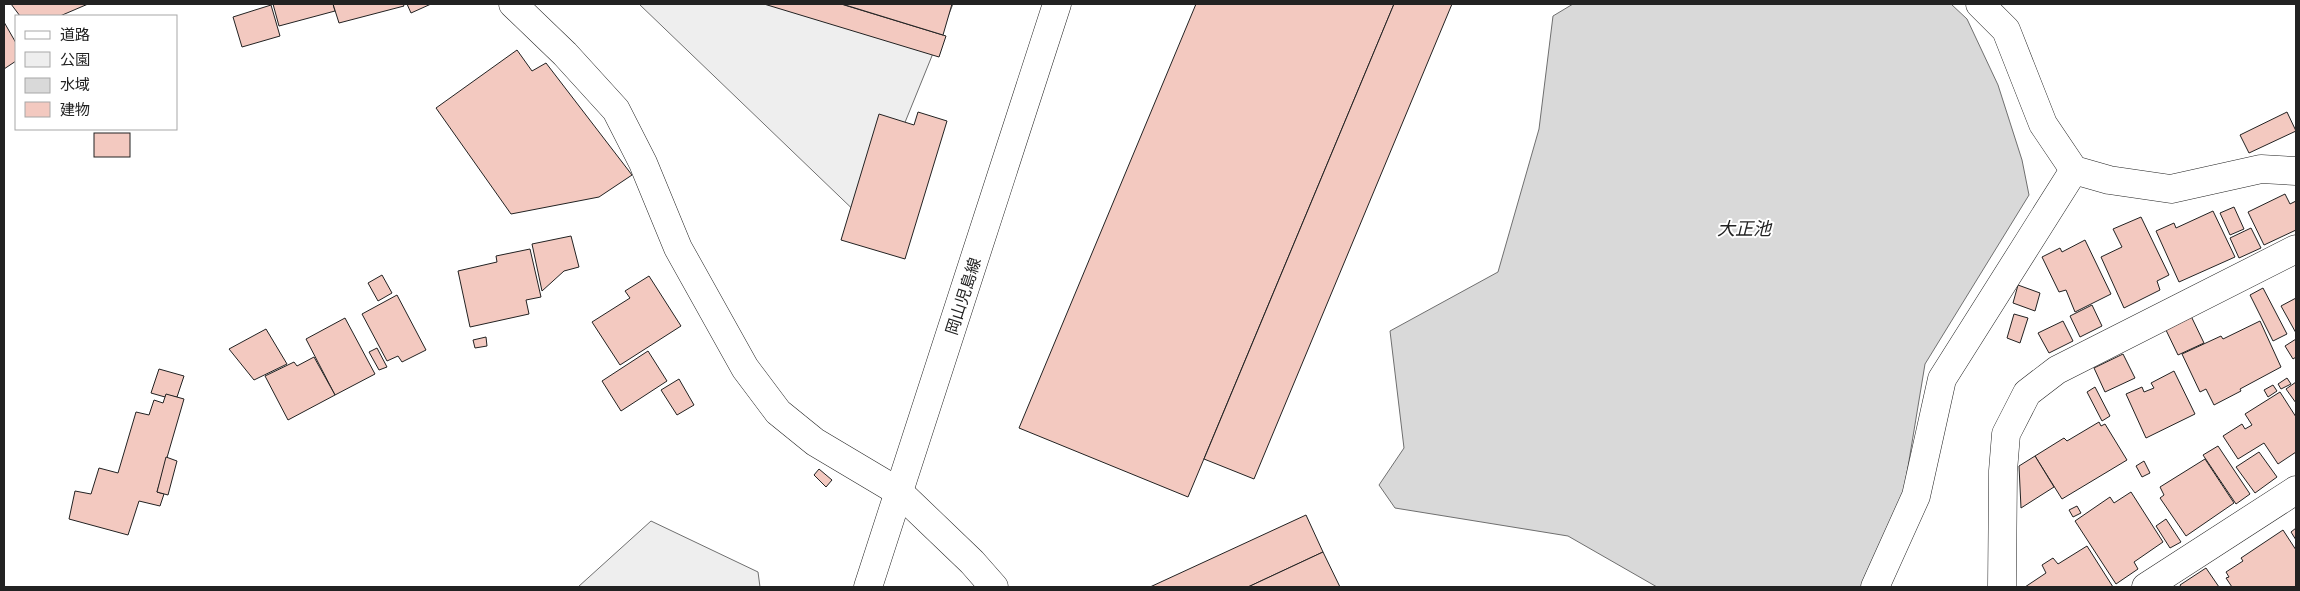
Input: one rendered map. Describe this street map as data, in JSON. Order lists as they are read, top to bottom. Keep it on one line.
{"streets":{"street":["岡山児島線"]},"water":["大正池"],"legend":["道路","公園","水域","建物"]}
